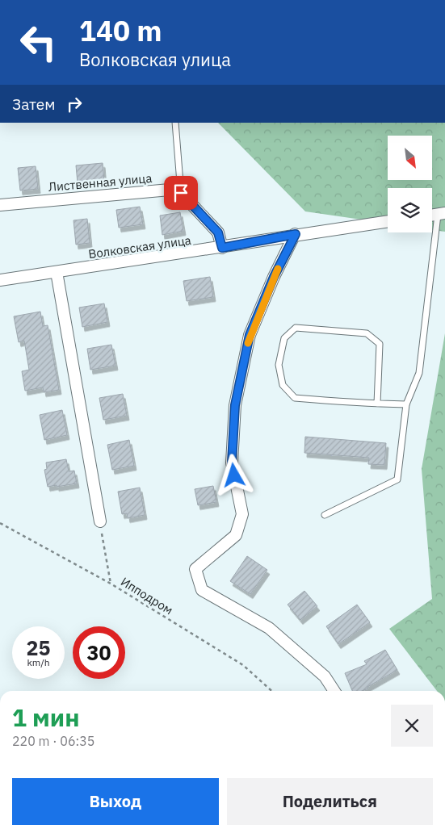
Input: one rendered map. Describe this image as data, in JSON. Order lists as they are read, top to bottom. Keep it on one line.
{"streets":{"street":["Лиственная улица","Волковская улица"],"path":["Ипподром"]},"north":"bottom right","page":{"turn":["140 m","Волковская улица"],"then":"Затем","speed":"25 km/h","limit":"30","heading":["1 мин","220 m · 06:35"],"buttons":["Выход","Поделиться"]}}
